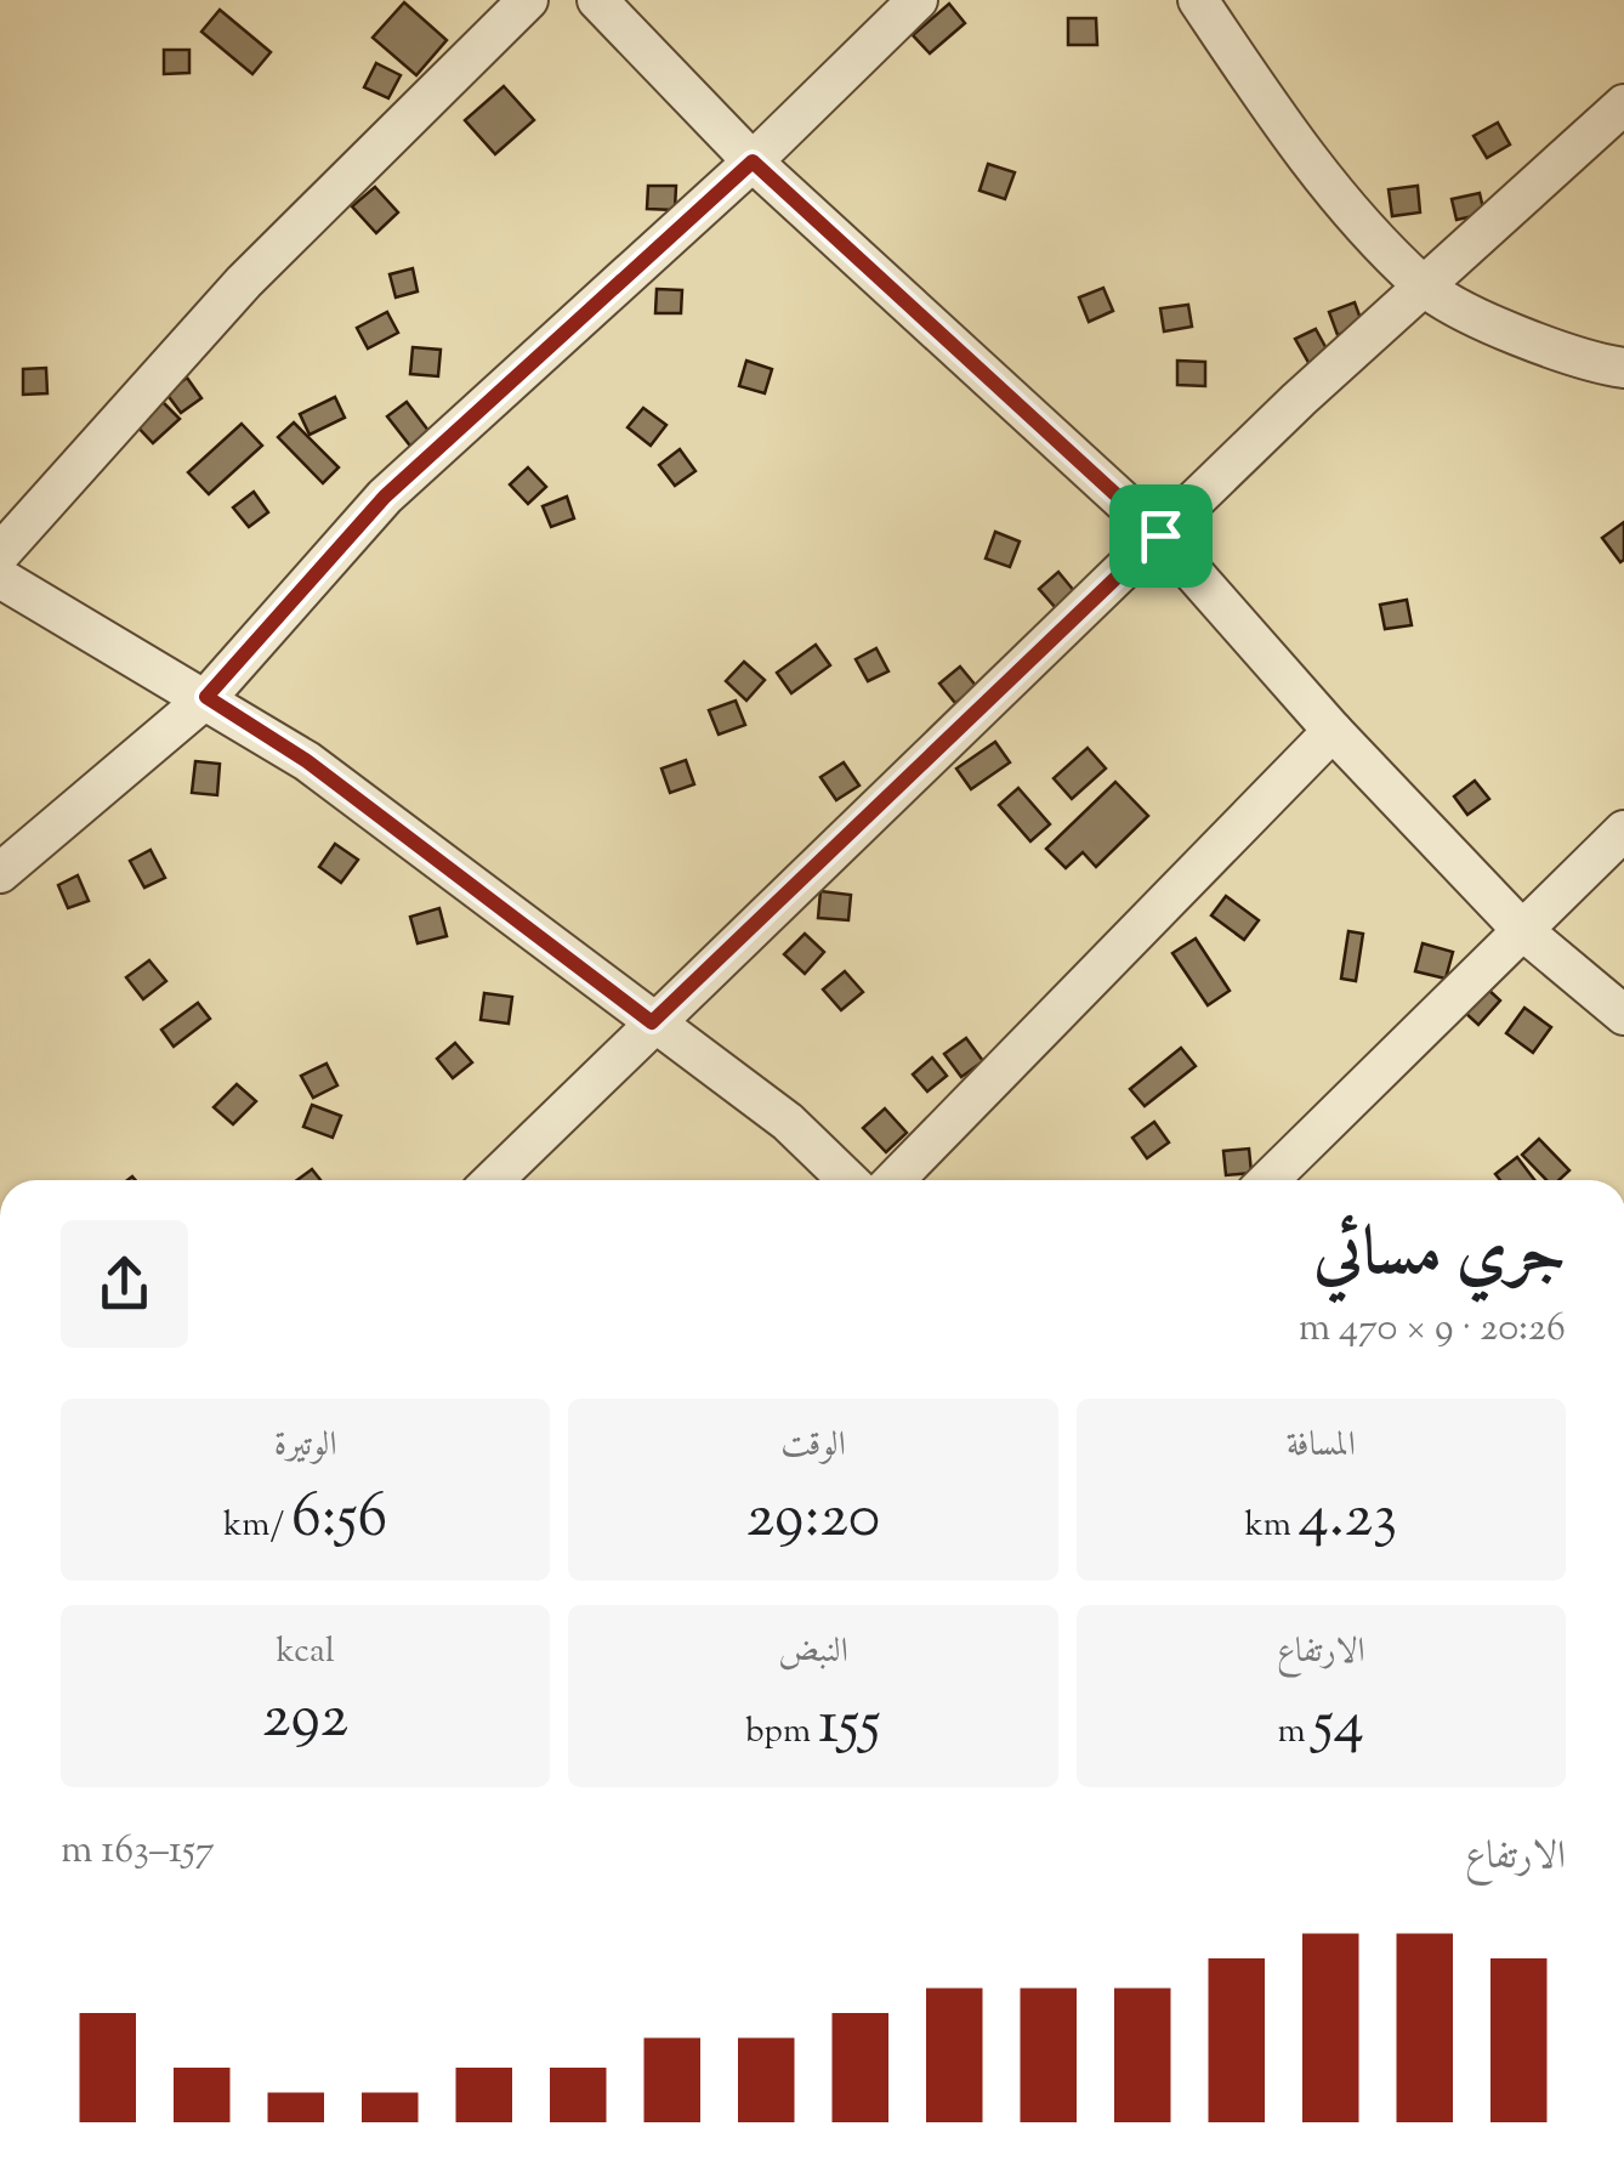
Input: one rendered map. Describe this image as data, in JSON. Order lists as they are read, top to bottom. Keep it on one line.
{"page":{"heading":["جري مسائي","20:26 · 9 × 470 m"],"stats":[["المسافة","4.23 km"],["الوقت","29:20"],["الوتيرة","6:56 /km"],["الارتفاع","54 m"],["النبض","155 bpm"],["kcal","292"]],"chart":["الارتفاع","157–163 m"]}}
